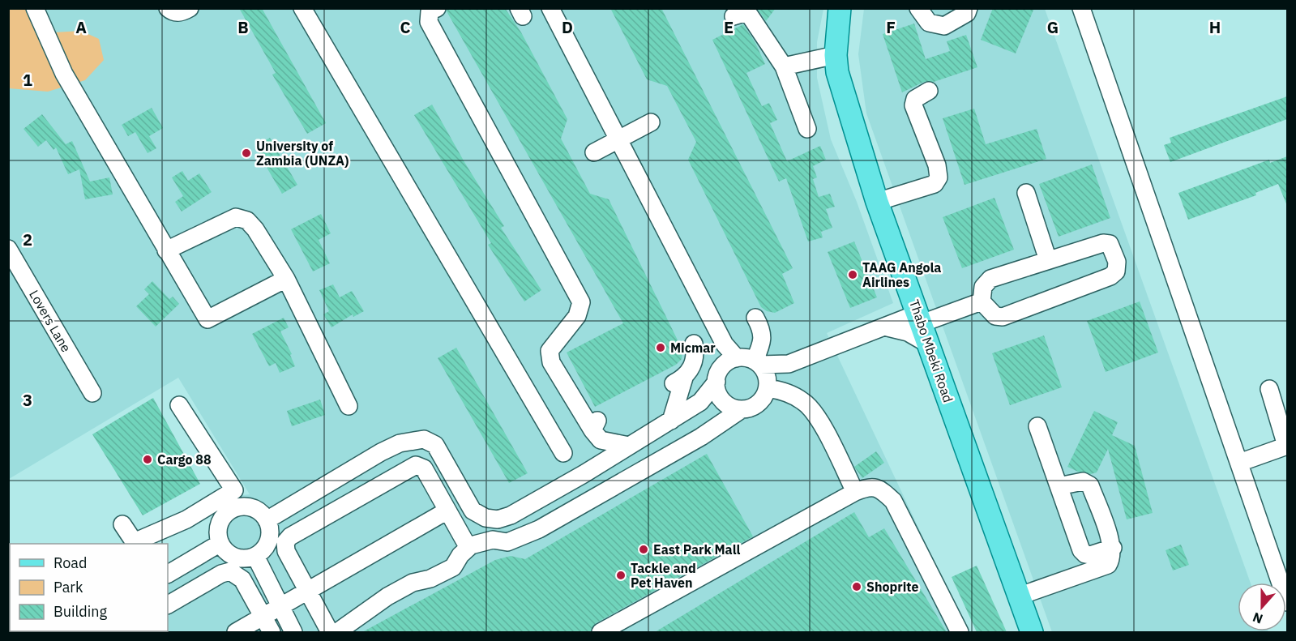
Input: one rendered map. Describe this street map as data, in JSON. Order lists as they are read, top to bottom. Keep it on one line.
{"streets":{"main road":["Thabo Mbeki Road"],"street":["Lovers Lane"]},"places":["University of Zambia (UNZA)","TAAG Angola Airlines","Micmar","Cargo 88","East Park Mall","Tackle and Pet Haven","Shoprite"],"legend":["Road","Park","Building"],"north":"bottom","grid":{"columns":["A","B","C","D","E","F","G","H"],"rows":["1","2","3"]}}
